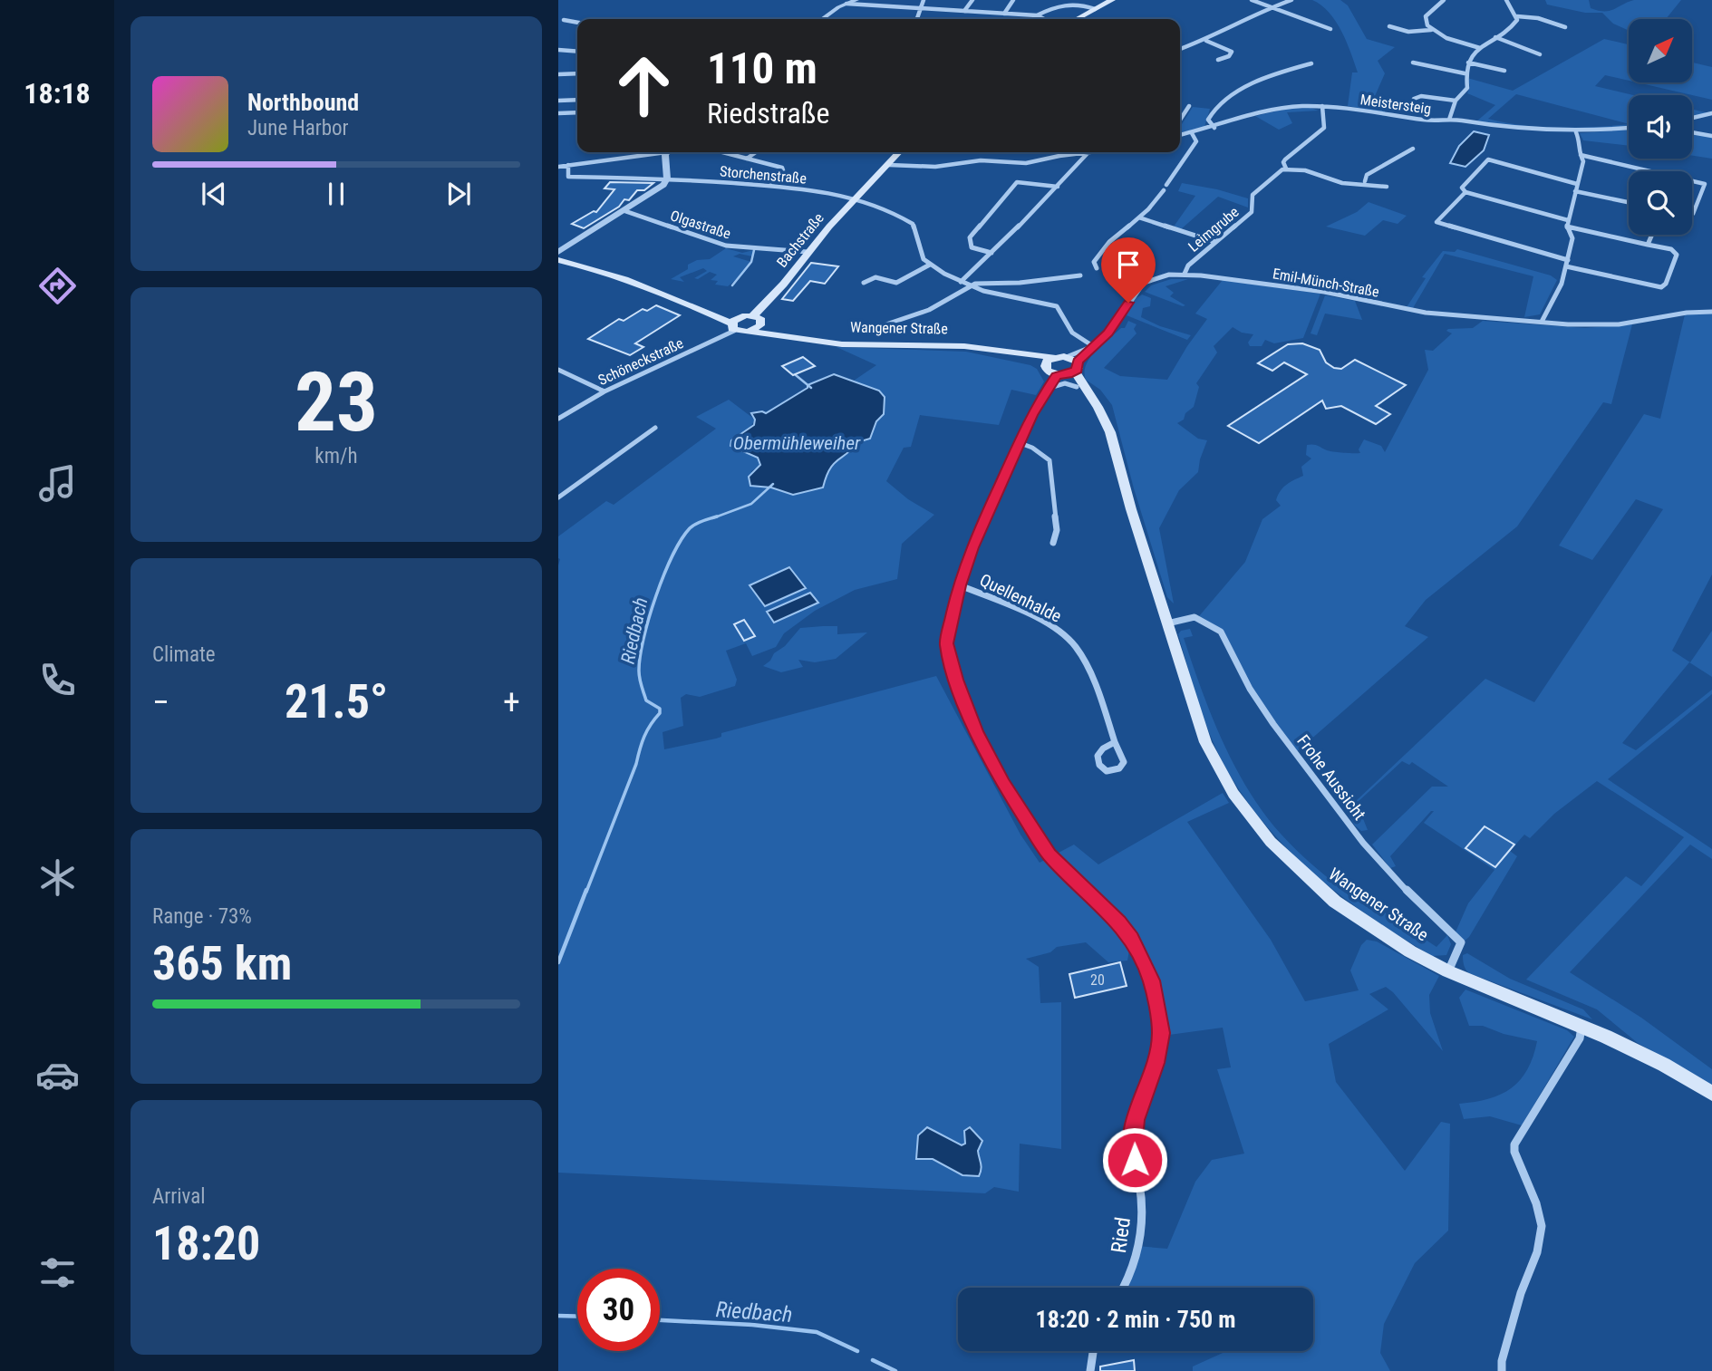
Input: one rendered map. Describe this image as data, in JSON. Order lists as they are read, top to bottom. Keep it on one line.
{"streets":{"main road":["Bachstraße","Wangener Straße"],"street":["Meistersteig","Storchenstraße","Olgastraße","Leimgrube","Emil-Münch-Straße","Schöneckstraße","Quellenhalde","Frohe Aussicht","Ried"]},"crossings":[["Meistersteig","Leimgrube"],["Storchenstraße","Bachstraße"],["Olgastraße","Bachstraße"],["Leimgrube","Emil-Münch-Straße"],["Bachstraße","Wangener Straße"],["Emil-Münch-Straße","Wangener Straße"],["Wangener Straße","Schöneckstraße"],["Wangener Straße","Frohe Aussicht"],["Wangener Straße","Ried"],["Quellenhalde","Ried"]],"water":["Obermühleweiher","Riedbach"],"house_numbers":["20"],"north":"top right","page":{"tabs":"18:18","turn":["110 m","Riedstraße"],"song":["Northbound","June Harbor"],"tile":[["23","km/h"],"Climate",["Range · 73%","365 km"],["Arrival","18:20"]],"heat":["−","21.5°","+"],"limit":"30","trip":"18:20 · 2 min · 750 m"}}
